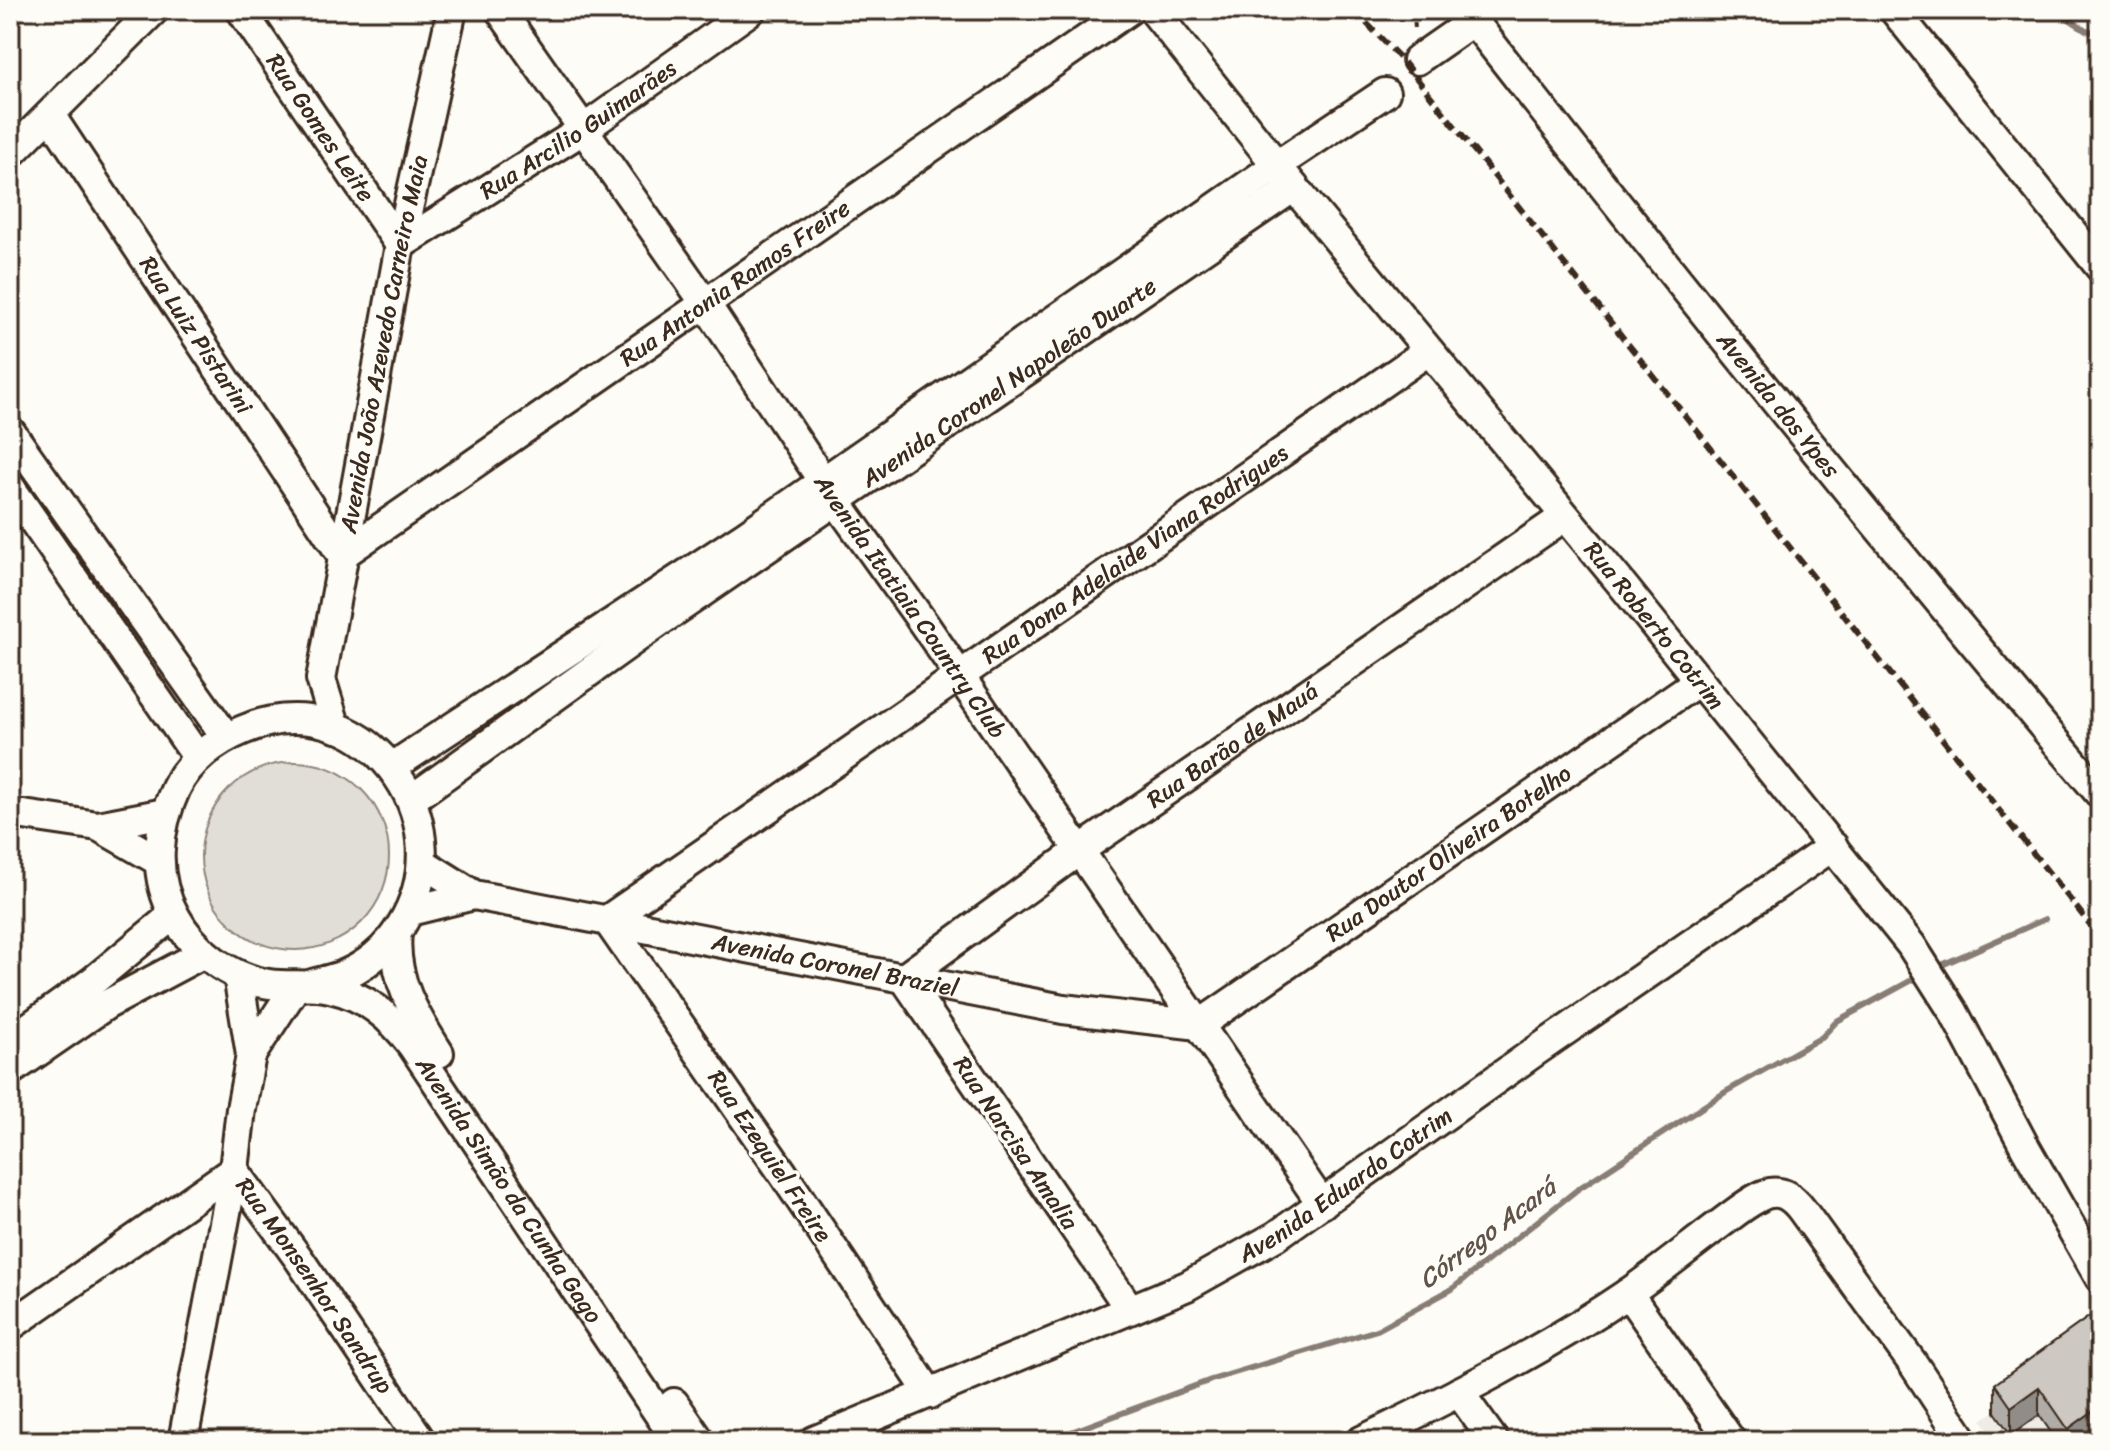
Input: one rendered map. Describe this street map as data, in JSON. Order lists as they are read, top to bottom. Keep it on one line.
{"streets":{"street":["Rua Gomes Leite","Rua Arcilio Guimarães","Rua Antonia Ramos Freire","Rua Luiz Pistarini","Avenida João Azevedo Carneiro Maia","Avenida Coronel Napoleão Duarte","Avenida dos Ypes","Rua Dona Adelaide Viana Rodrigues","Avenida Itatiaia Country Club","Rua Roberto Cotrim","Rua Barão de Mauá","Rua Doutor Oliveira Botelho","Avenida Coronel Braziel","Rua Narcisa Amalia","Rua Ezequiel Freire","Avenida Eduardo Cotrim","Avenida Simão da Cunha Gago","Rua Monsenhor Sandrup"]},"crossings":[["Rua Gomes Leite","Rua Arcilio Guimarães"],["Rua Gomes Leite","Avenida João Azevedo Carneiro Maia"],["Rua Arcilio Guimarães","Avenida João Azevedo Carneiro Maia"],["Rua Arcilio Guimarães","Avenida Itatiaia Country Club"],["Rua Antonia Ramos Freire","Rua Luiz Pistarini"],["Rua Antonia Ramos Freire","Avenida João Azevedo Carneiro Maia"],["Rua Antonia Ramos Freire","Avenida Itatiaia Country Club"],["Rua Luiz Pistarini","Avenida João Azevedo Carneiro Maia"],["Avenida João Azevedo Carneiro Maia","Avenida Coronel Napoleão Duarte"],["Avenida João Azevedo Carneiro Maia","Avenida Coronel Braziel"],["Avenida João Azevedo Carneiro Maia","Avenida Simão da Cunha Gago"],["Avenida Coronel Napoleão Duarte","Avenida Itatiaia Country Club"],["Avenida Coronel Napoleão Duarte","Rua Roberto Cotrim"],["Avenida Coronel Napoleão Duarte","Avenida Coronel Braziel"],["Avenida Coronel Napoleão Duarte","Avenida Simão da Cunha Gago"],["Rua Dona Adelaide Viana Rodrigues","Avenida Itatiaia Country Club"],["Rua Dona Adelaide Viana Rodrigues","Rua Roberto Cotrim"],["Rua Dona Adelaide Viana Rodrigues","Avenida Coronel Braziel"],["Rua Dona Adelaide Viana Rodrigues","Rua Ezequiel Freire"],["Avenida Itatiaia Country Club","Rua Barão de Mauá"],["Avenida Itatiaia Country Club","Rua Doutor Oliveira Botelho"],["Avenida Itatiaia Country Club","Avenida Coronel Braziel"],["Avenida Itatiaia Country Club","Avenida Eduardo Cotrim"],["Rua Roberto Cotrim","Rua Barão de Mauá"],["Rua Roberto Cotrim","Rua Doutor Oliveira Botelho"],["Rua Roberto Cotrim","Avenida Eduardo Cotrim"],["Rua Barão de Mauá","Avenida Coronel Braziel"],["Rua Barão de Mauá","Rua Narcisa Amalia"],["Rua Doutor Oliveira Botelho","Avenida Coronel Braziel"],["Avenida Coronel Braziel","Rua Narcisa Amalia"],["Avenida Coronel Braziel","Rua Ezequiel Freire"],["Avenida Coronel Braziel","Avenida Simão da Cunha Gago"],["Rua Narcisa Amalia","Avenida Eduardo Cotrim"],["Rua Ezequiel Freire","Avenida Eduardo Cotrim"]],"water":["Córrego Acará"]}
